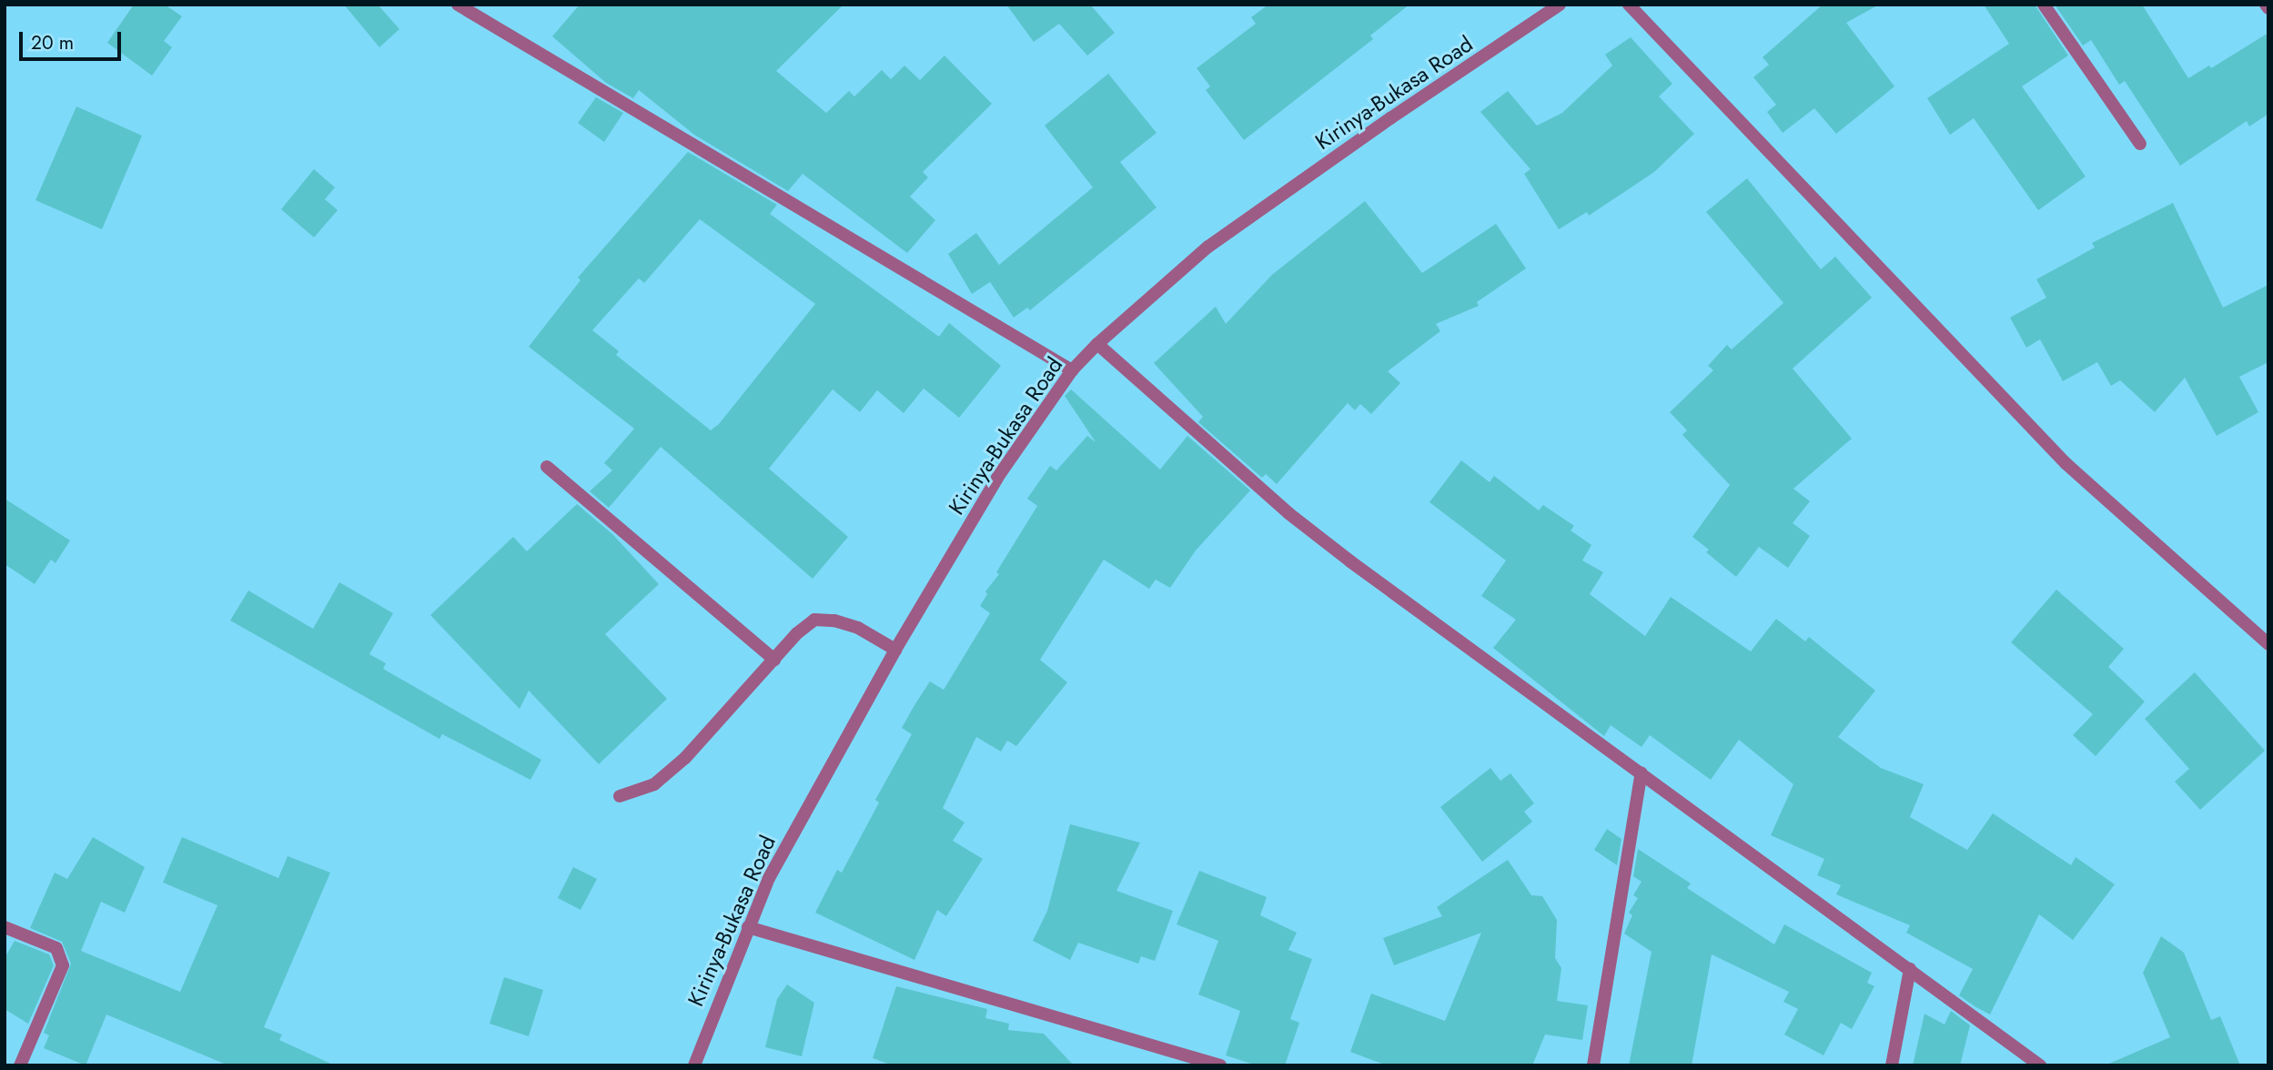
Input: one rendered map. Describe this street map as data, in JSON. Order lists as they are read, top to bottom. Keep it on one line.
{"streets":{"street":["Kirinya-Bukasa Road"]},"scale_bar":"20 m"}
